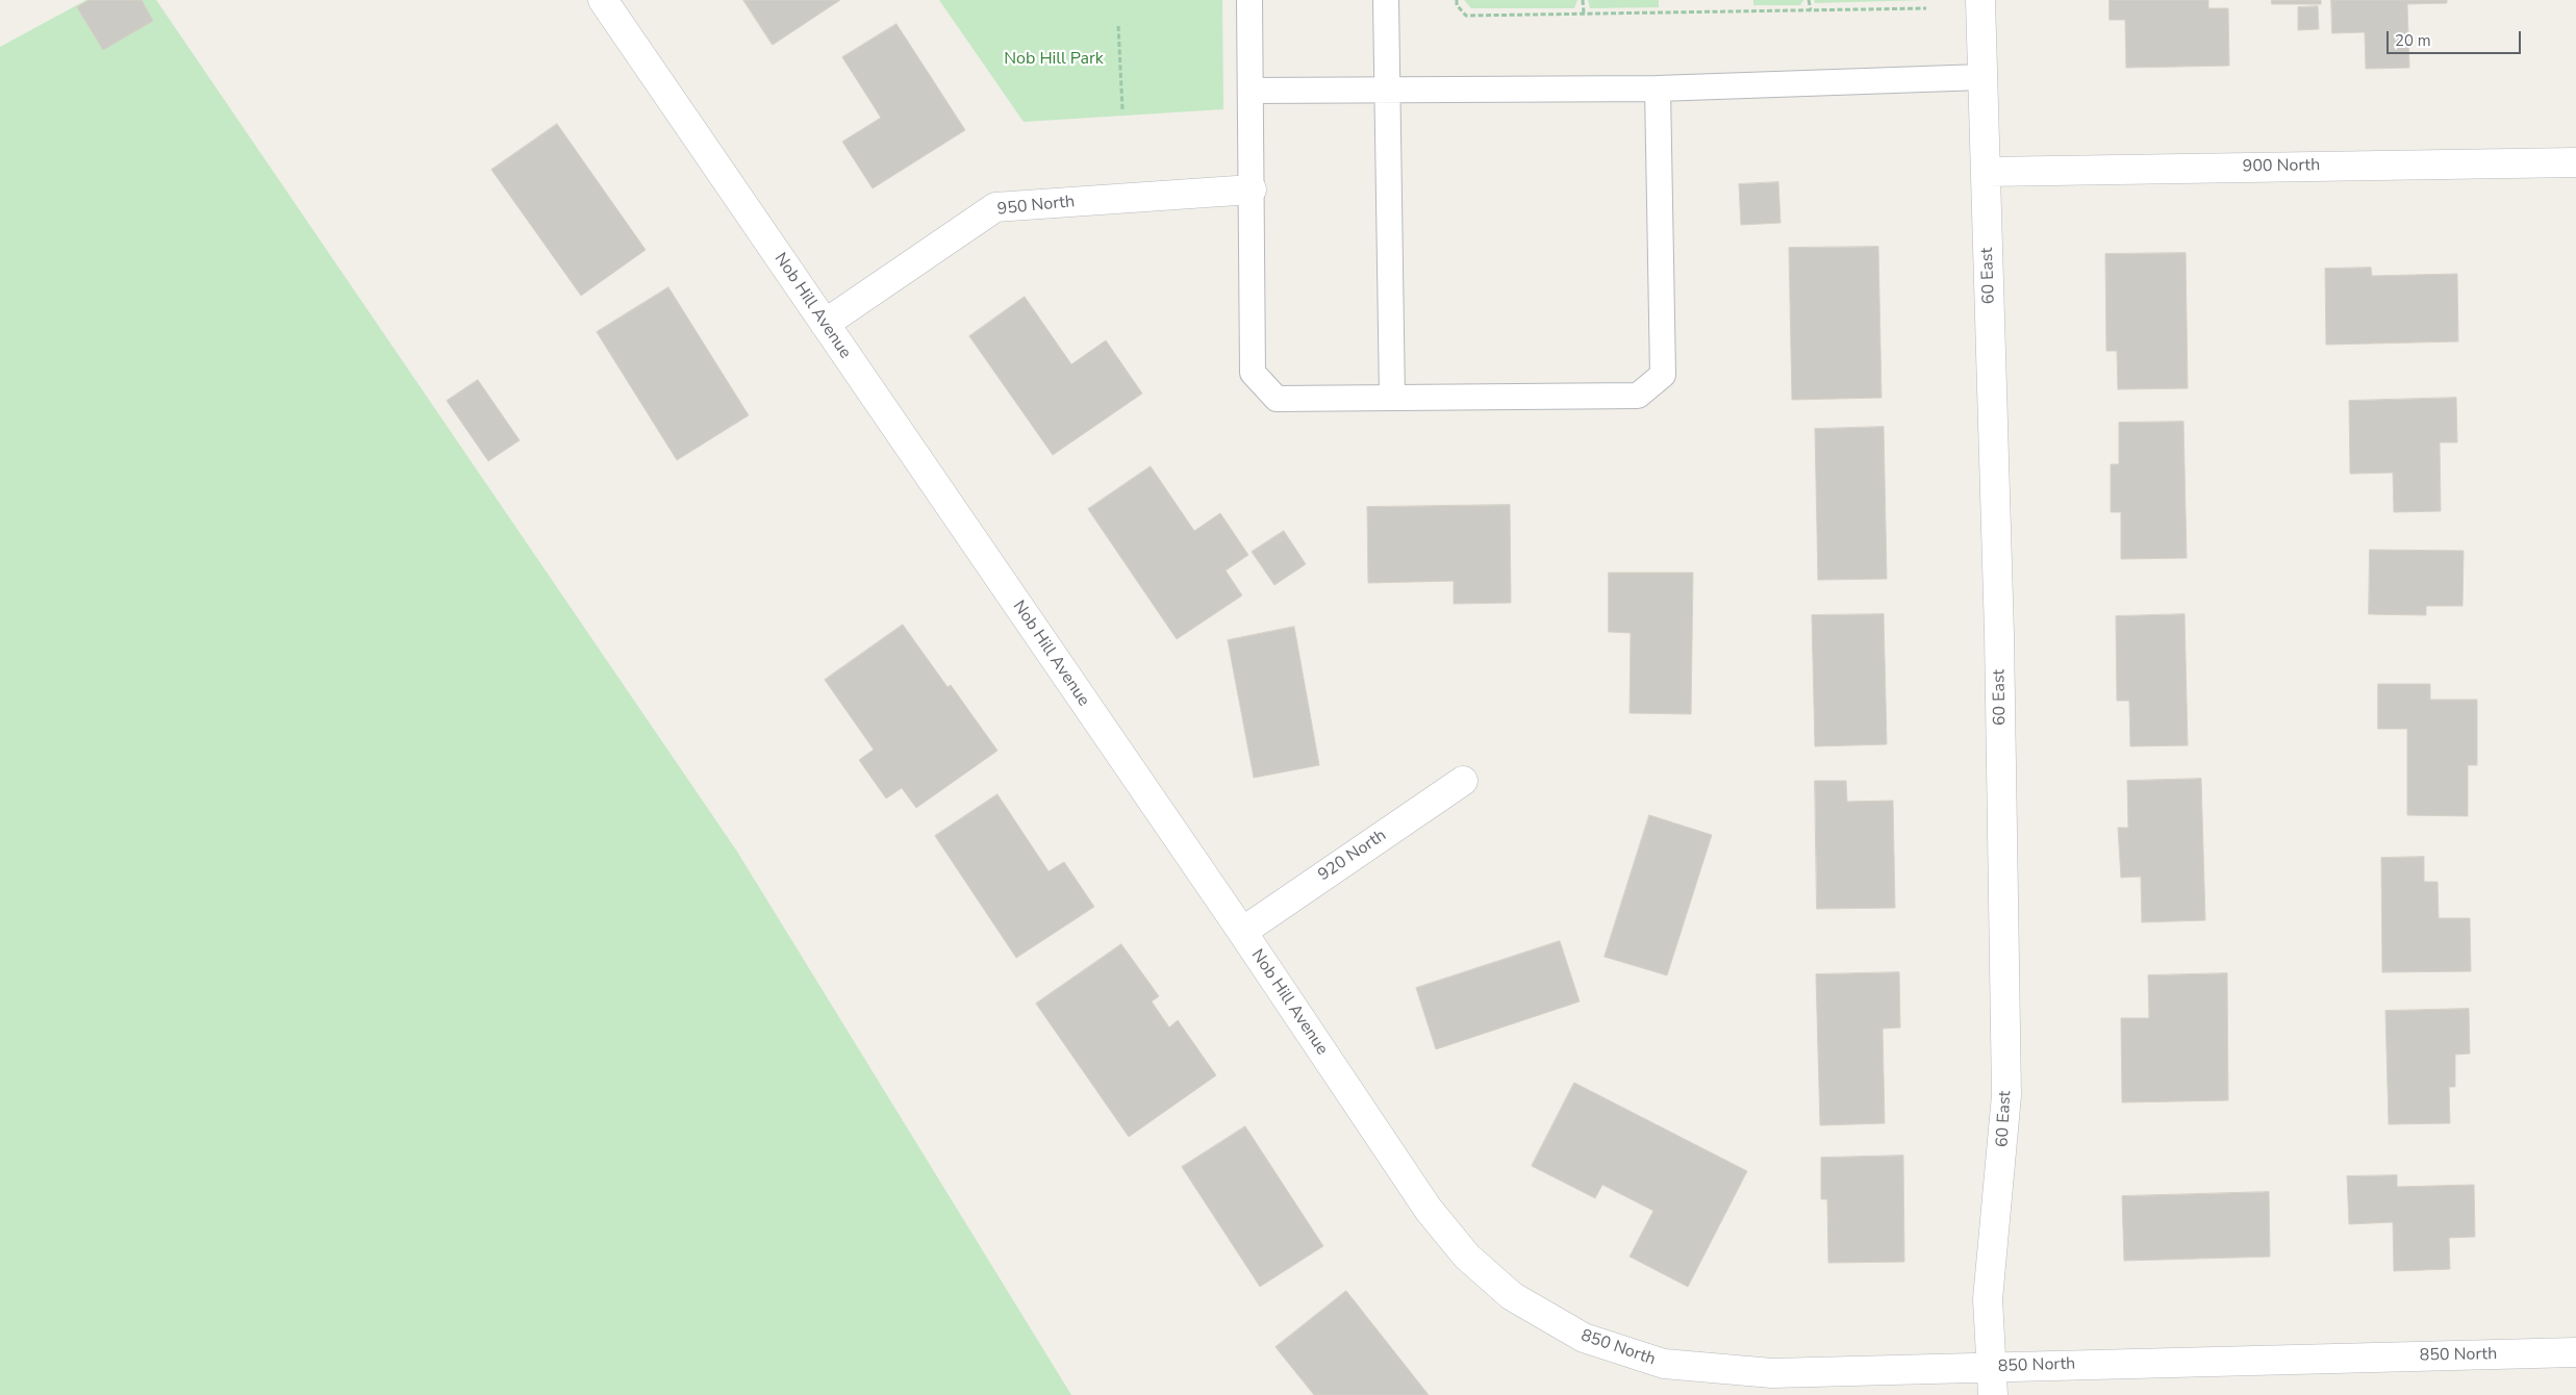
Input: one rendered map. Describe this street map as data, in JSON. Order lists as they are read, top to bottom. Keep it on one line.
{"streets":{"street":["900 North","950 North","60 East","Nob Hill Avenue","920 North","850 North"]},"crossings":[["900 North","60 East"],["950 North","Nob Hill Avenue"],["60 East","850 North"],["Nob Hill Avenue","920 North"],["Nob Hill Avenue","850 North"]],"parks":["Nob Hill Park"],"scale_bar":"20 m"}
